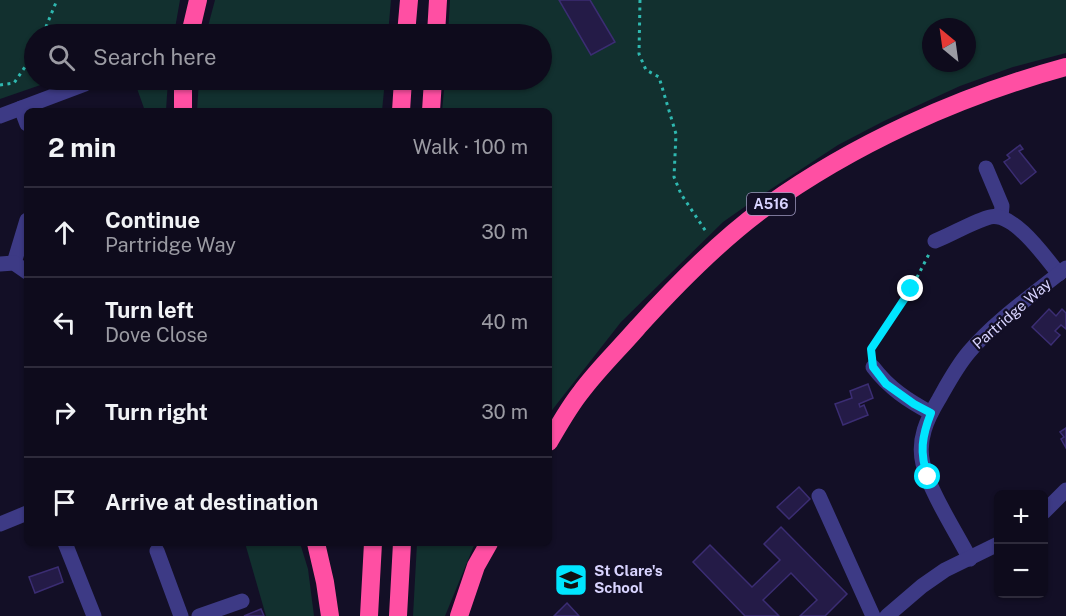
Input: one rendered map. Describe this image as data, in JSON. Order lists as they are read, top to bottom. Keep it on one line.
{"streets":{"highway":["A516"],"street":["Partridge Way"]},"places":{"school or university":["St Clare's School"]},"north":"top left","page":{"search":"Search here","heading":["2 min","Walk · 100 m"],"list":[["Continue","Partridge Way","30 m"],["Turn left","Dove Close","40 m"],["Turn right","30 m"],"Arrive at destination"],"map_buttons":["+","−"]}}
